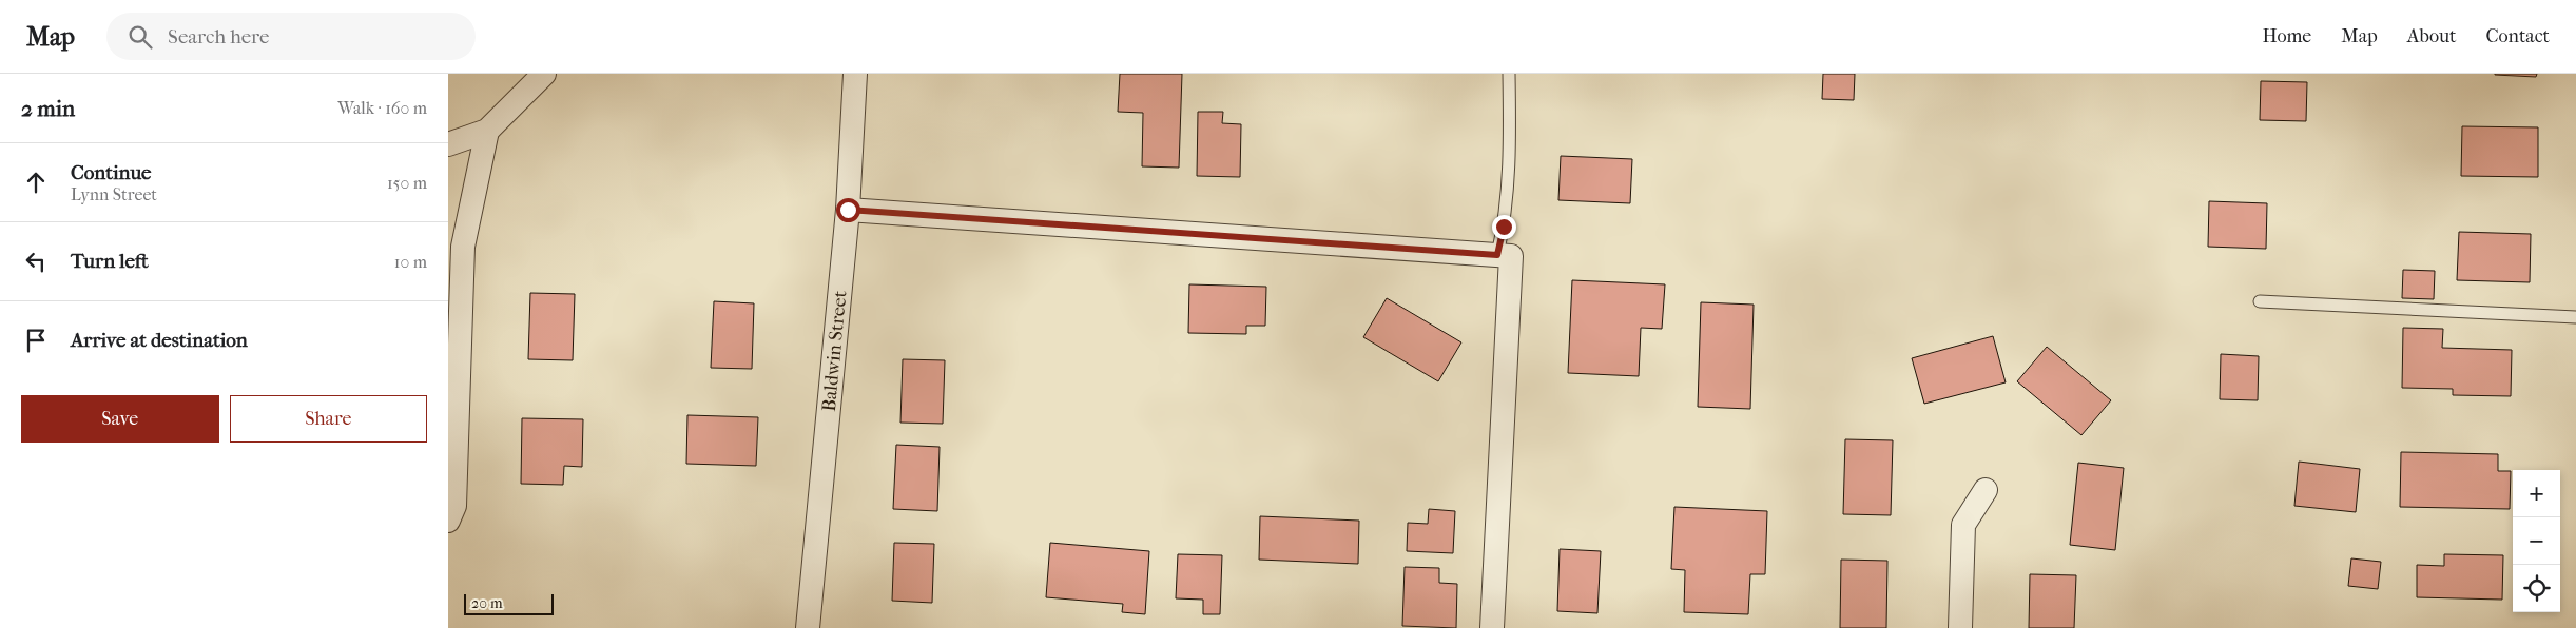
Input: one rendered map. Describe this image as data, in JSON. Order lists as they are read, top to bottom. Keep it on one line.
{"streets":{"street":["Baldwin Street"]},"scale_bar":"20 m","page":{"header":"Map","search":"Search here","nav":["Home","Map","About","Contact"],"heading":["2 min","Walk · 160 m"],"list":[["Continue","Lynn Street","150 m"],["Turn left","10 m"],"Arrive at destination"],"buttons":["Save","Share"],"map_buttons":["+","−"],"scale":"20 m"}}
